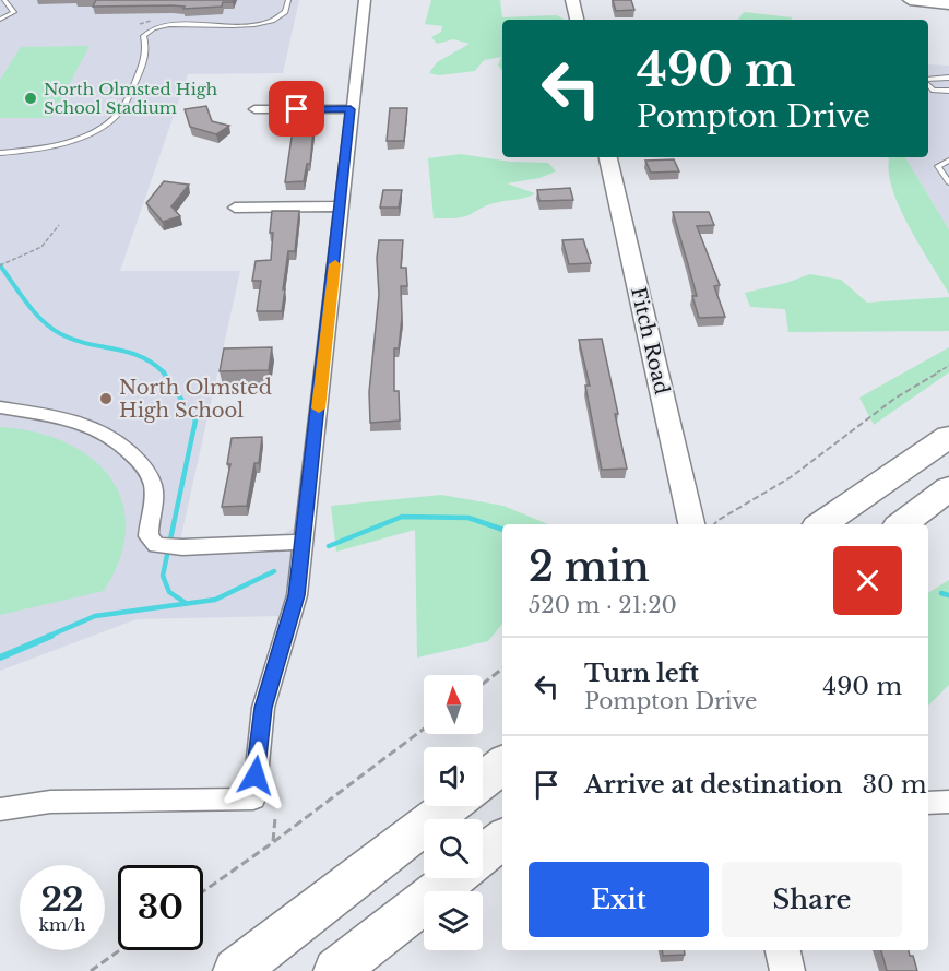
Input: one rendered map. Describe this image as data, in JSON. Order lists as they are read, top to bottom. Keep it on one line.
{"streets":{"street":["Fitch Road"]},"places":["North Olmsted High School Stadium","North Olmsted High School"],"north":"top","page":{"turn":["490 m","Pompton Drive"],"heading":["2 min","520 m · 21:20"],"list":[{"name":"Turn left","note":"Pompton Drive","value":"490 m"},{"name":"Arrive at destination","value":"30 m"}],"buttons":["Exit","Share"],"speed":"22 km/h","limit":"30"}}
